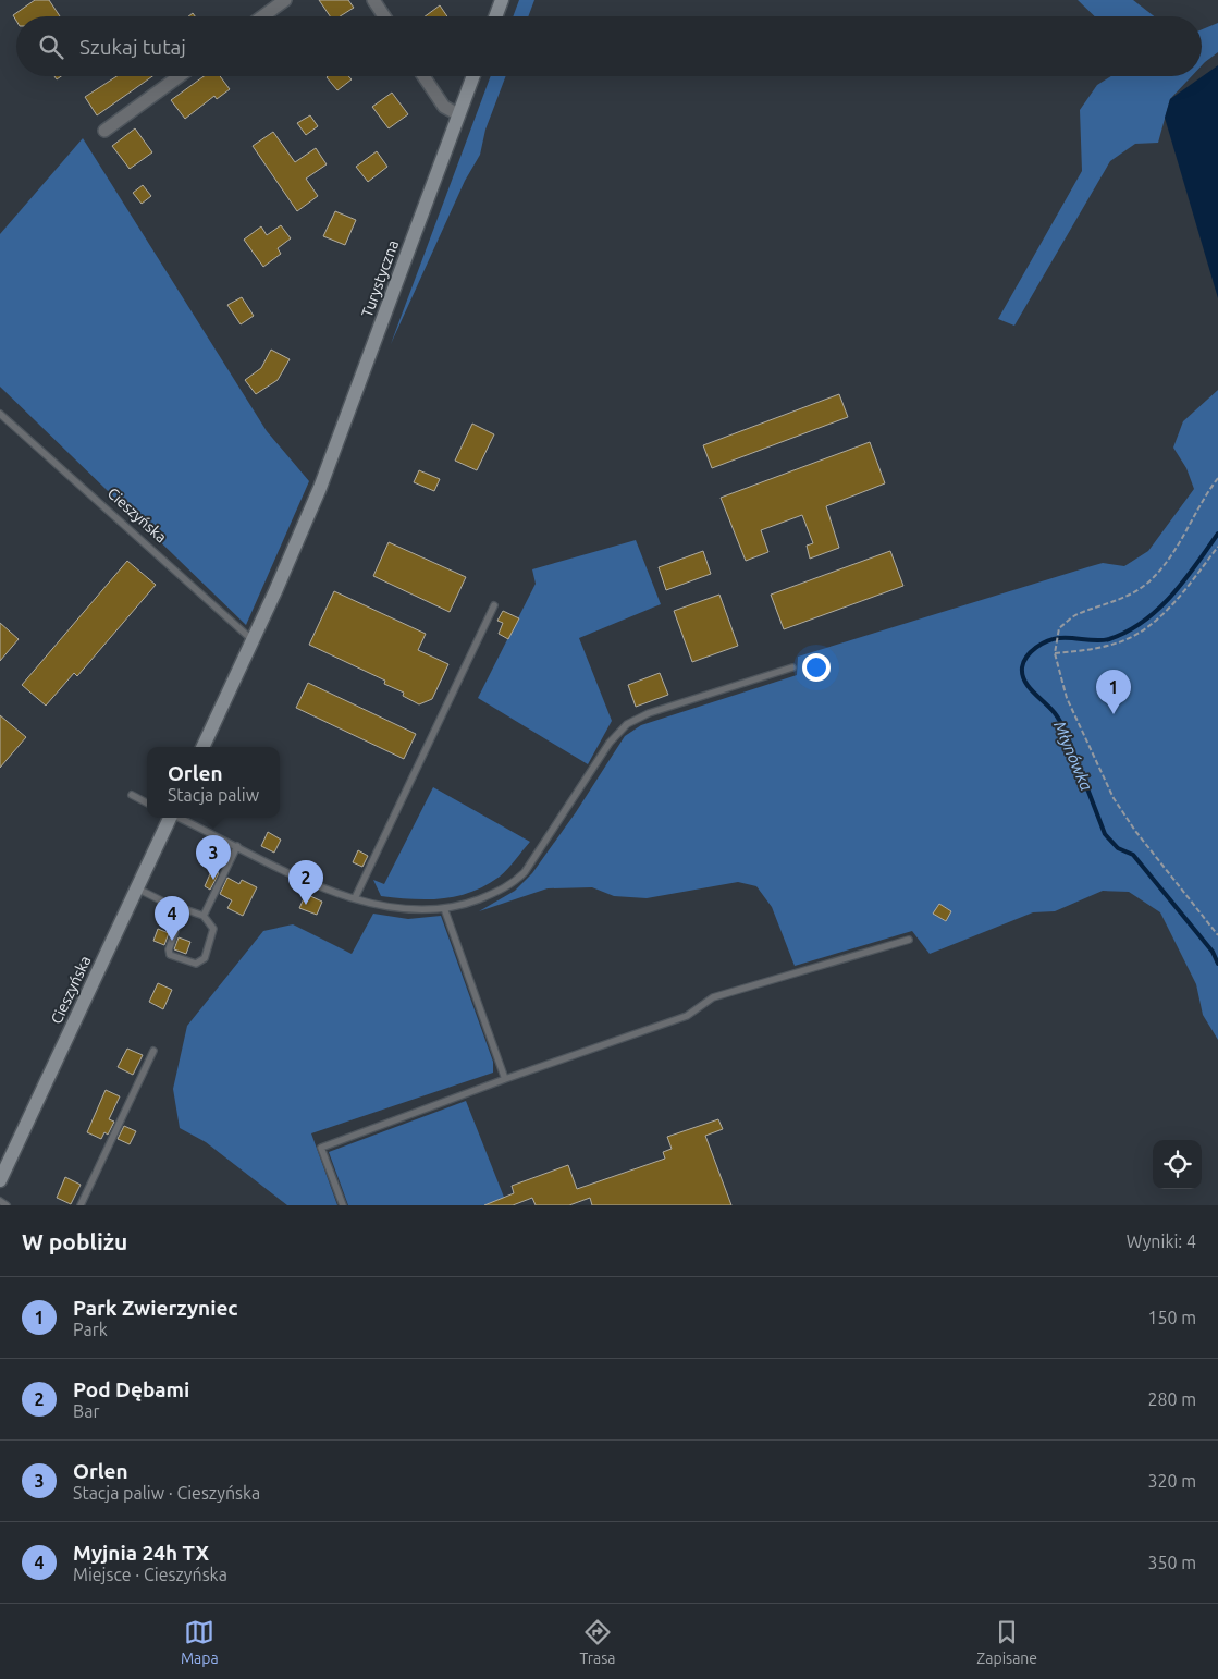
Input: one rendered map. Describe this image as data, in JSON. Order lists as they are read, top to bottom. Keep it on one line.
{"streets":{"main road":["Turystyczna","Cieszyńska"]},"crossings":[["Turystyczna","Cieszyńska"]],"water":["Młynówka"],"page":{"search":"Szukaj tutaj","pins":["1","3","2","4"],"popup":["Orlen","Stacja paliw"],"heading":["W pobliżu","Wyniki: 4"],"list":[{"mark":"1","name":"Park Zwierzyniec","note":"Park","value":"150 m"},{"mark":"2","name":"Pod Dębami","note":"Bar","value":"280 m"},{"mark":"3","name":"Orlen","note":"Stacja paliw · Cieszyńska","value":"320 m"},{"mark":"4","name":"Myjnia 24h TX","note":"Miejsce · Cieszyńska","value":"350 m"}],"nav":["Mapa","Trasa","Zapisane"]}}
